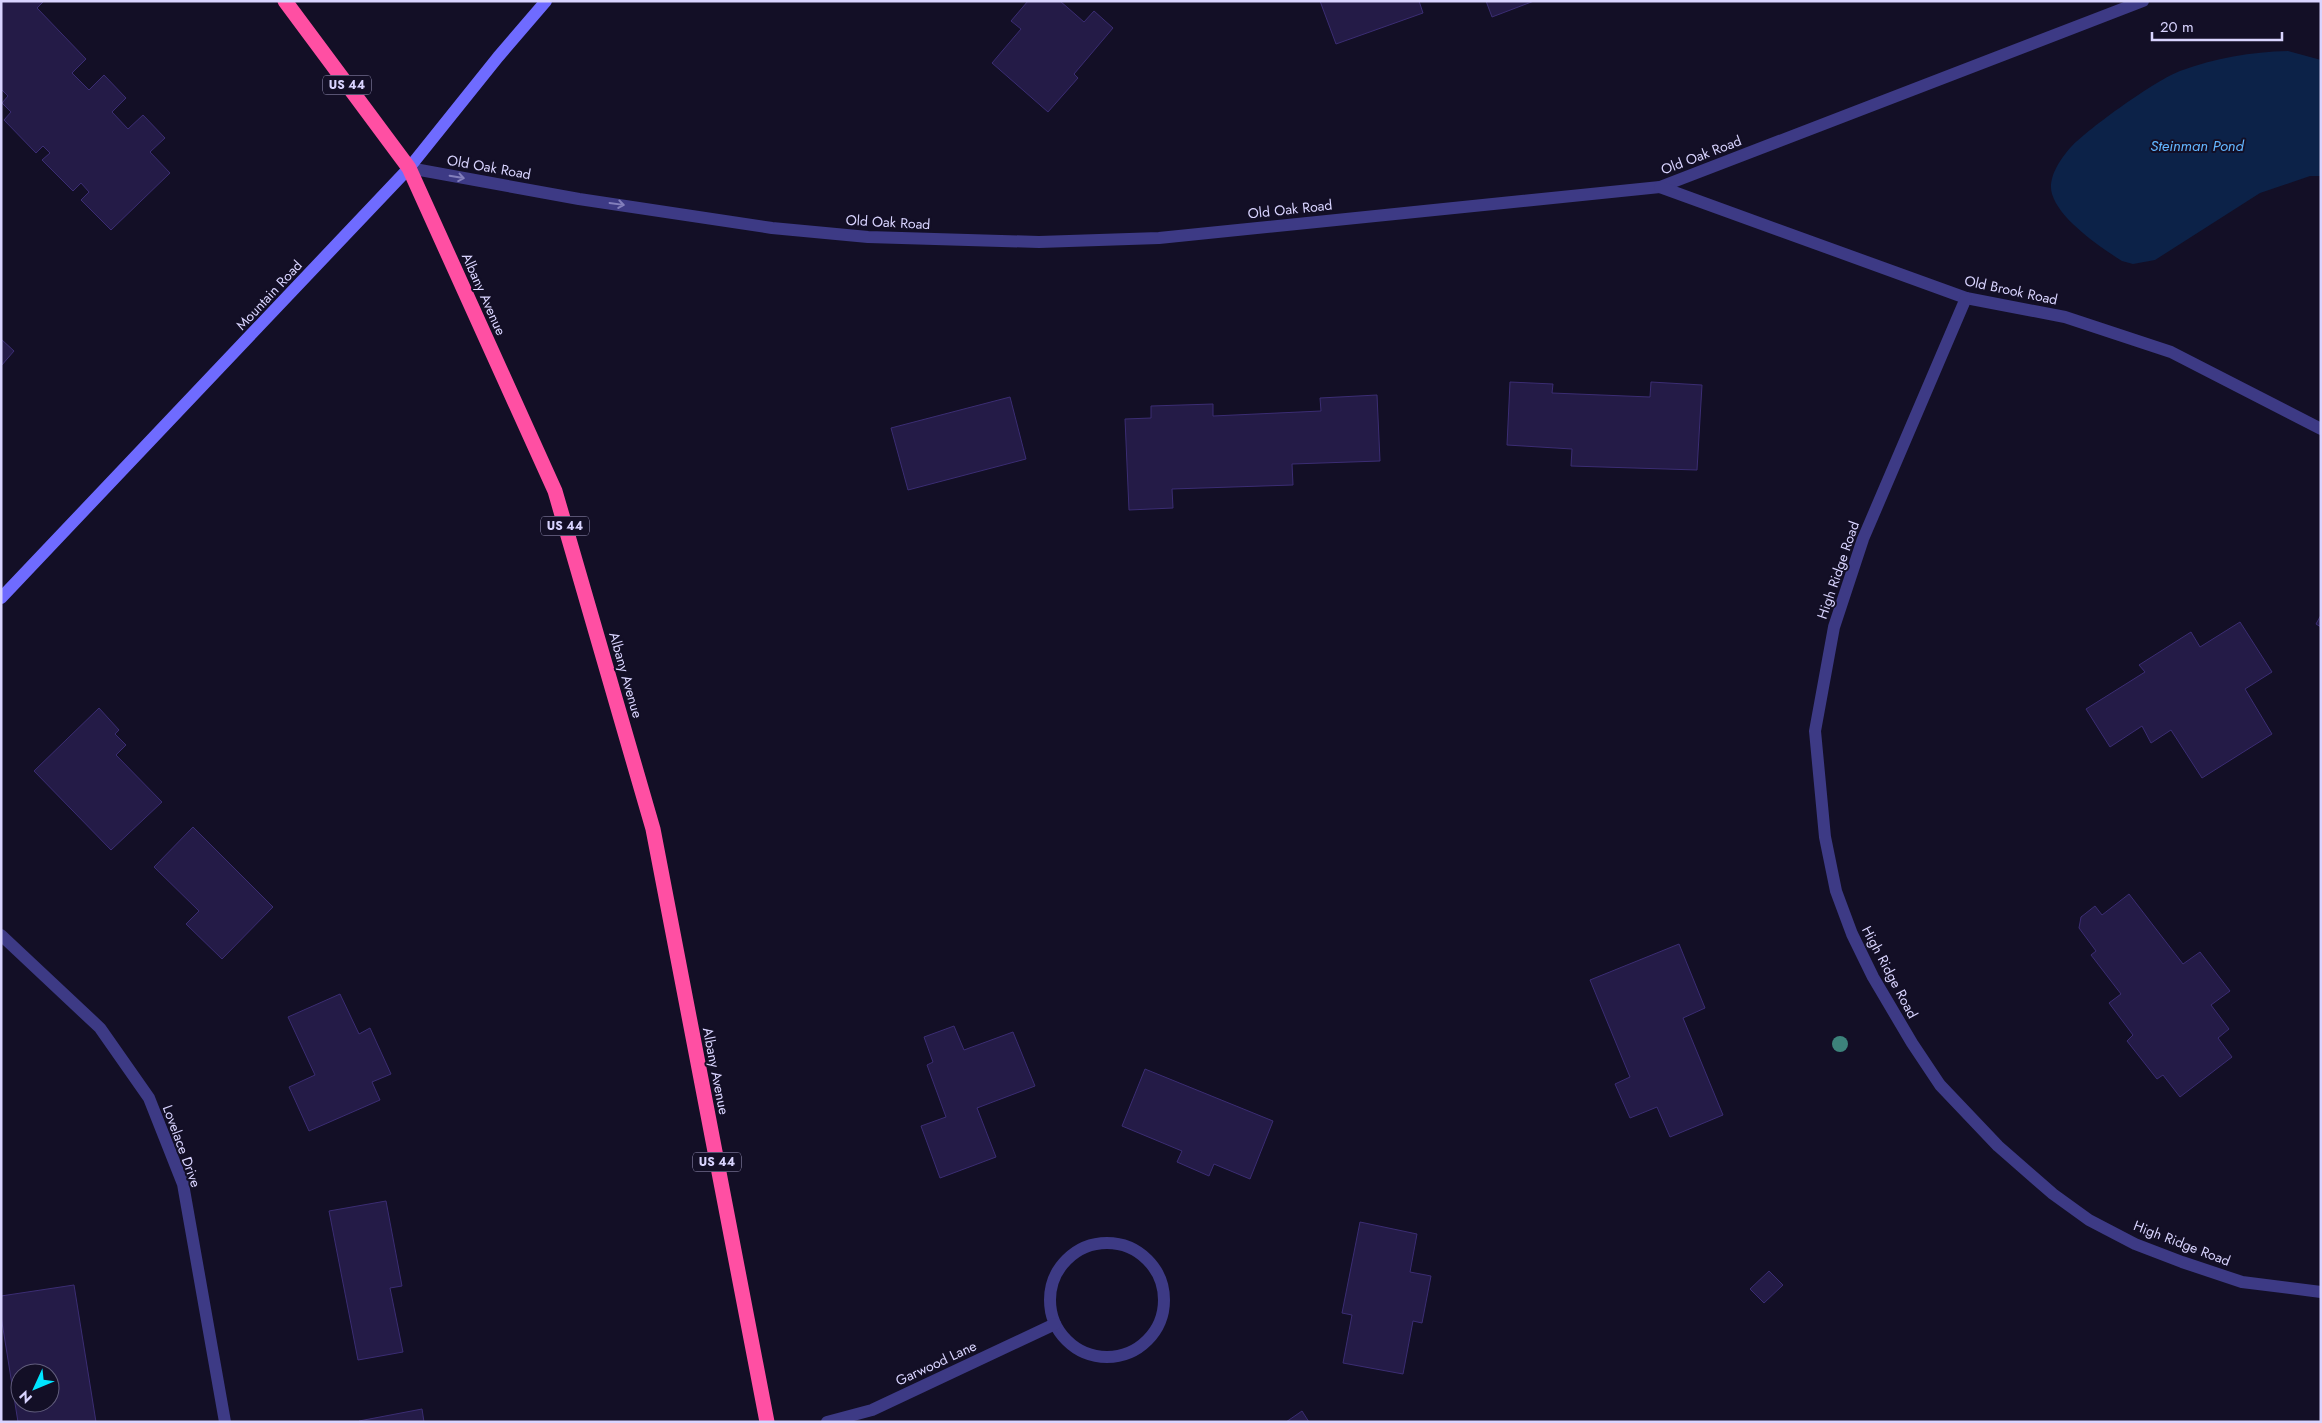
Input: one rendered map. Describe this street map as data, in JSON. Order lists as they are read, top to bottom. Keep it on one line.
{"streets":{"highway":["US 44","Albany Avenue"],"main road":["Mountain Road"],"street":["Old Oak Road","Old Brook Road","High Ridge Road","Lovelace Drive","Garwood Lane"]},"crossings":[["Old Oak Road","Old Brook Road"],["Old Oak Road","Albany Avenue"],["Old Oak Road","Mountain Road"],["Old Brook Road","High Ridge Road"],["Albany Avenue","Mountain Road"]],"one_way":["Old Oak Road"],"water":["Steinman Pond"],"scale_bar":"20 m","north":"bottom left"}
